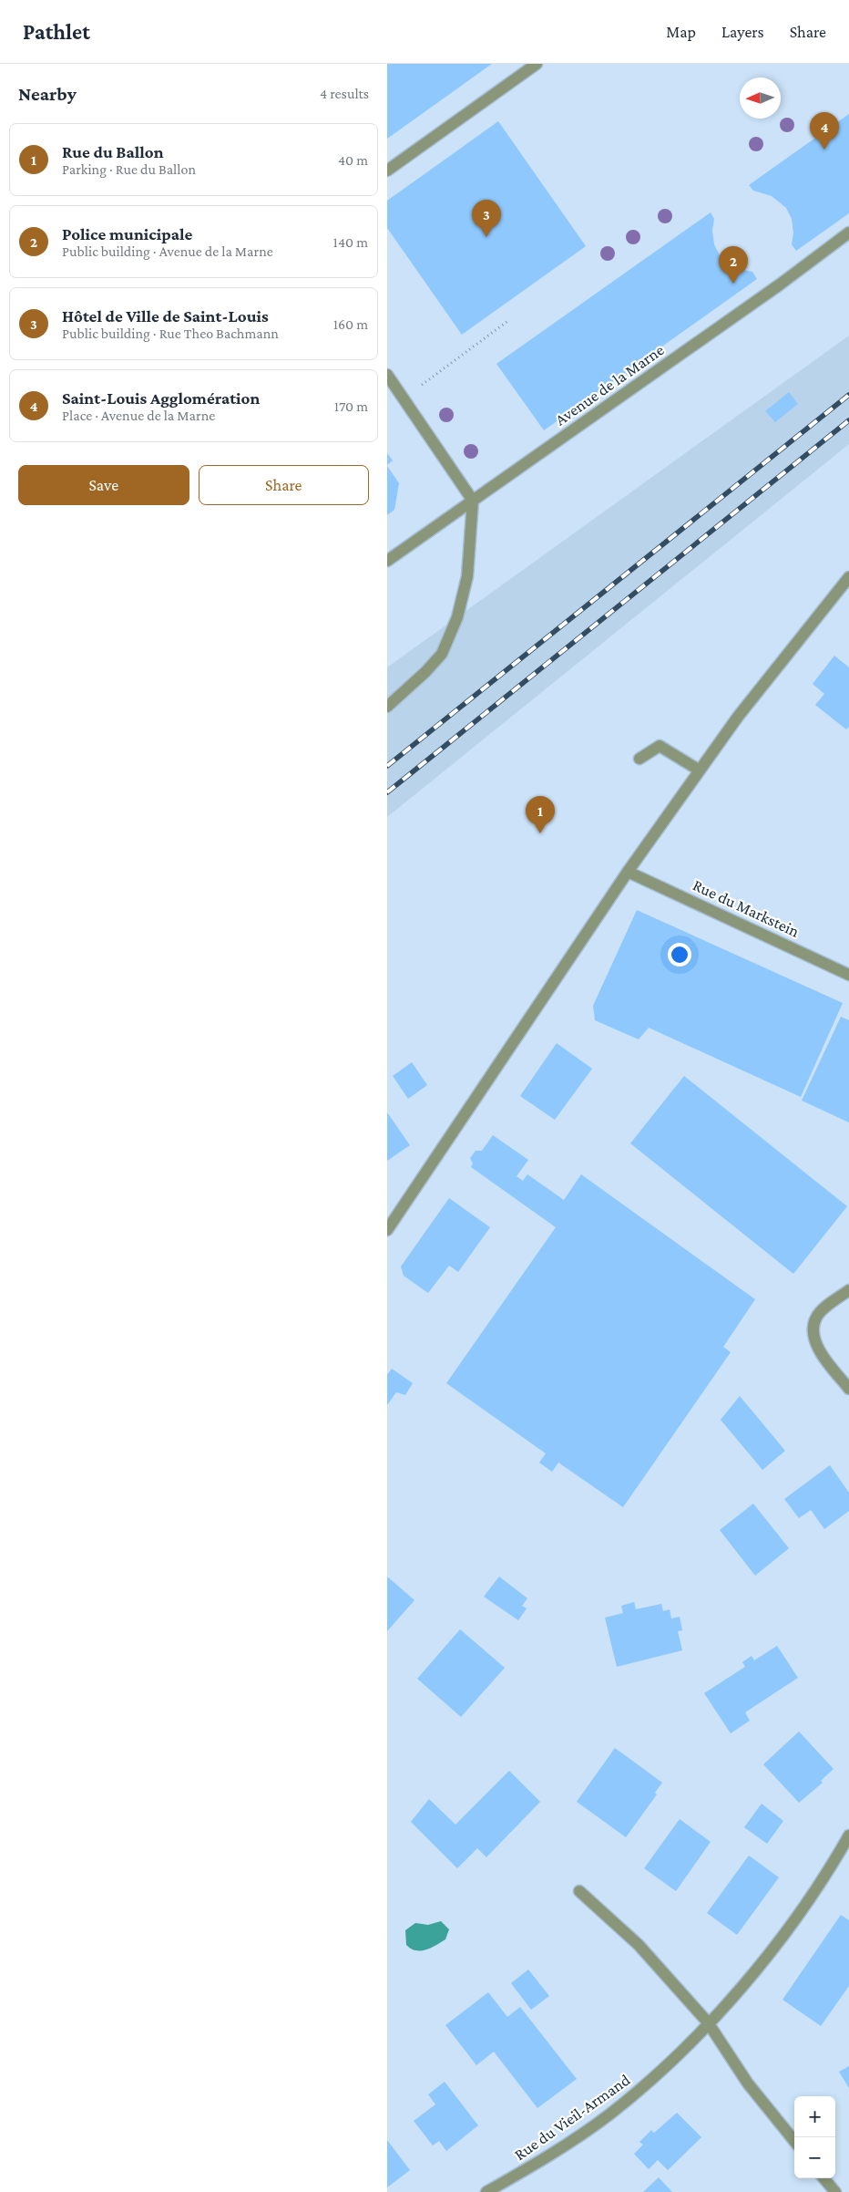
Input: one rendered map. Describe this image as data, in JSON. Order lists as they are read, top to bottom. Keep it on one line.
{"streets":{"street":["Avenue de la Marne","Rue du Markstein","Rue du Vieil-Armand"]},"north":"left","page":{"header":"Pathlet","nav":["Map","Layers","Share"],"heading":["Nearby","4 results"],"pins":["4","3","2","1"],"list":[{"mark":"1","name":"Rue du Ballon","note":"Parking · Rue du Ballon","value":"40 m"},{"mark":"2","name":"Police municipale","note":"Public building · Avenue de la Marne","value":"140 m"},{"mark":"3","name":"Hôtel de Ville de Saint-Louis","note":"Public building · Rue Theo Bachmann","value":"160 m"},{"mark":"4","name":"Saint-Louis Agglomération","note":"Place · Avenue de la Marne","value":"170 m"}],"buttons":["Save","Share"],"map_buttons":["+","−"]}}
